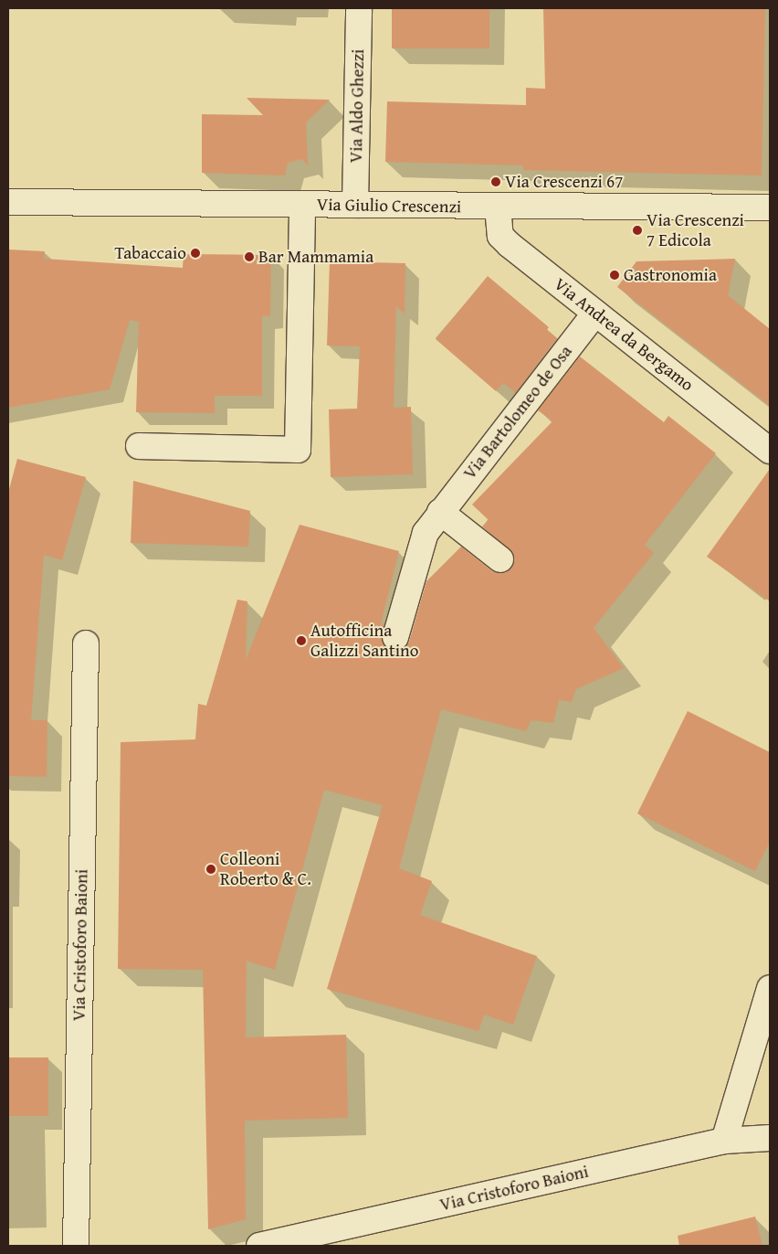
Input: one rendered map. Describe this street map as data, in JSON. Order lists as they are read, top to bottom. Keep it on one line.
{"streets":{"street":["Via Aldo Ghezzi","Via Giulio Crescenzi","Via Andrea da Bergamo","Via Bartolomeo de Osa","Via Cristoforo Baioni"]},"crossings":[["Via Aldo Ghezzi","Via Giulio Crescenzi"],["Via Giulio Crescenzi","Via Andrea da Bergamo"],["Via Andrea da Bergamo","Via Bartolomeo de Osa"]],"places":["Via Crescenzi 67","Via Crescenzi 7 Edicola","Tabaccaio","Bar Mammamia","Gastronomia","Autofficina Galizzi Santino","Colleoni Roberto & C."]}
